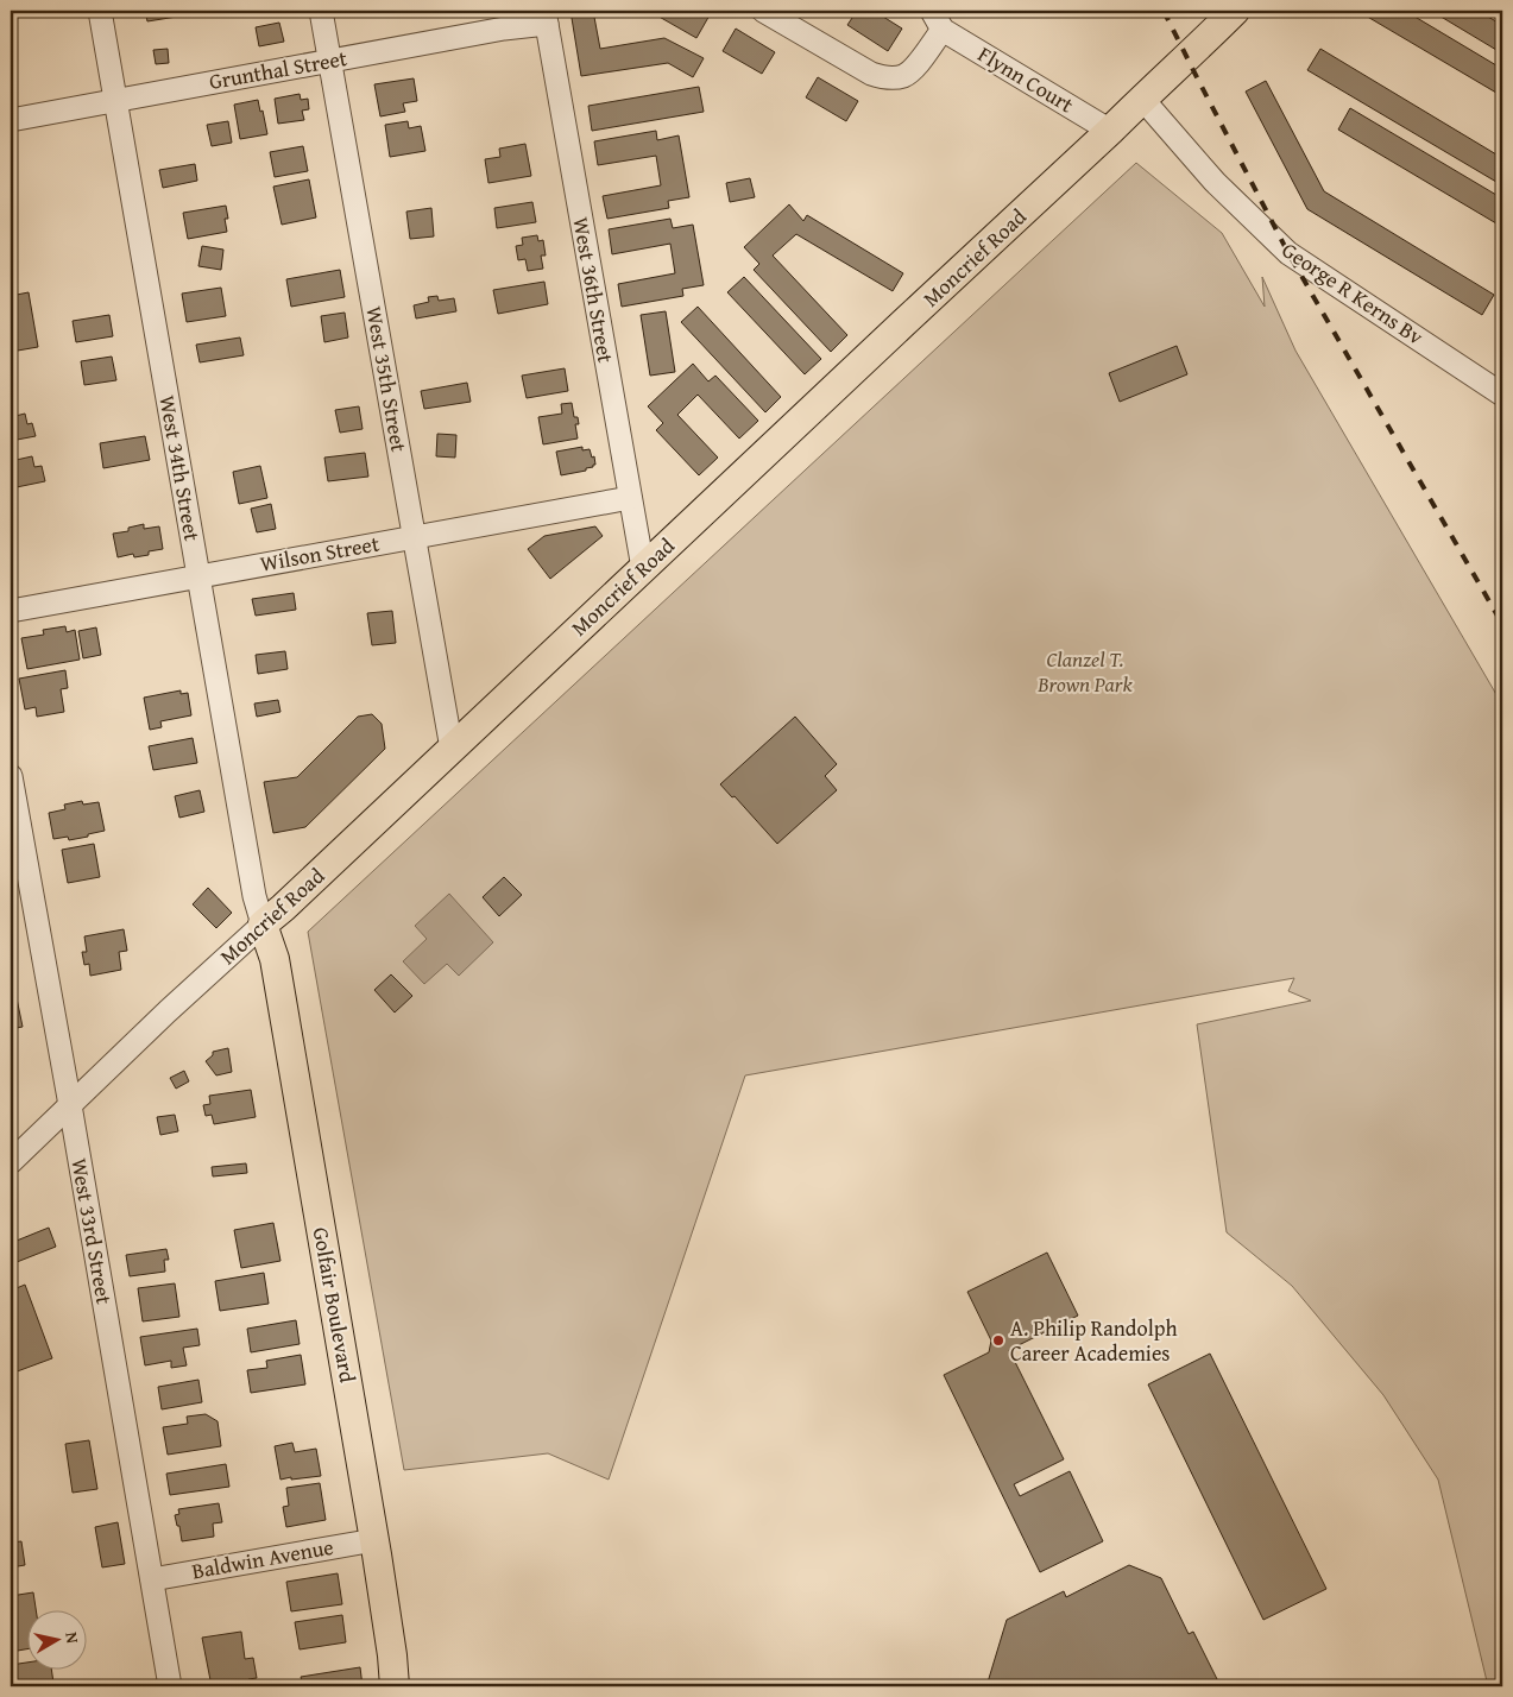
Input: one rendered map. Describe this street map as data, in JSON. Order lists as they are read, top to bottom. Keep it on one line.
{"streets":{"main road":["Moncrief Road","Golfair Boulevard"],"street":["Grunthal Street","Flynn Court","West 36th Street","George R Kerns Bv","West 35th Street","West 34th Street","Wilson Street","West 33rd Street","Baldwin Avenue"]},"crossings":[["Grunthal Street","West 36th Street"],["Grunthal Street","West 35th Street"],["Grunthal Street","West 34th Street"],["Flynn Court","Moncrief Road"],["Moncrief Road","West 36th Street"],["Moncrief Road","George R Kerns Bv"],["Moncrief Road","West 35th Street"],["Moncrief Road","West 34th Street"],["Moncrief Road","West 33rd Street"],["Moncrief Road","Golfair Boulevard"],["West 36th Street","Wilson Street"],["West 35th Street","Wilson Street"],["West 34th Street","Wilson Street"],["West 34th Street","Golfair Boulevard"],["West 33rd Street","Baldwin Avenue"],["Golfair Boulevard","Baldwin Avenue"]],"parks":["Clanzel T. Brown Park"],"places":["A. Philip Randolph Career Academies"],"north":"right"}
